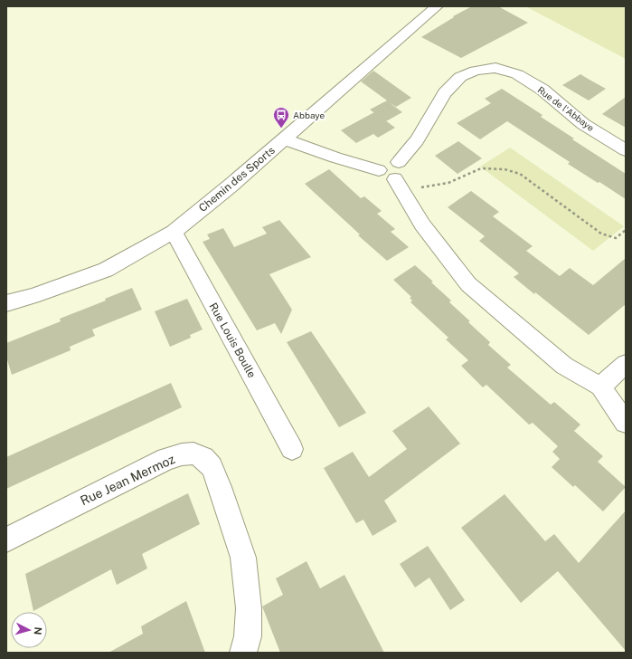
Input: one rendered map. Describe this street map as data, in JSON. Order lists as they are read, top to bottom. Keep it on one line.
{"streets":{"street":["Rue de l'Abbaye","Chemin des Sports","Rue Louis Boulle","Rue Jean Mermoz"]},"crossings":[["Chemin des Sports","Rue Louis Boulle"]],"places":{"bus stop":["Abbaye"]},"north":"right"}
